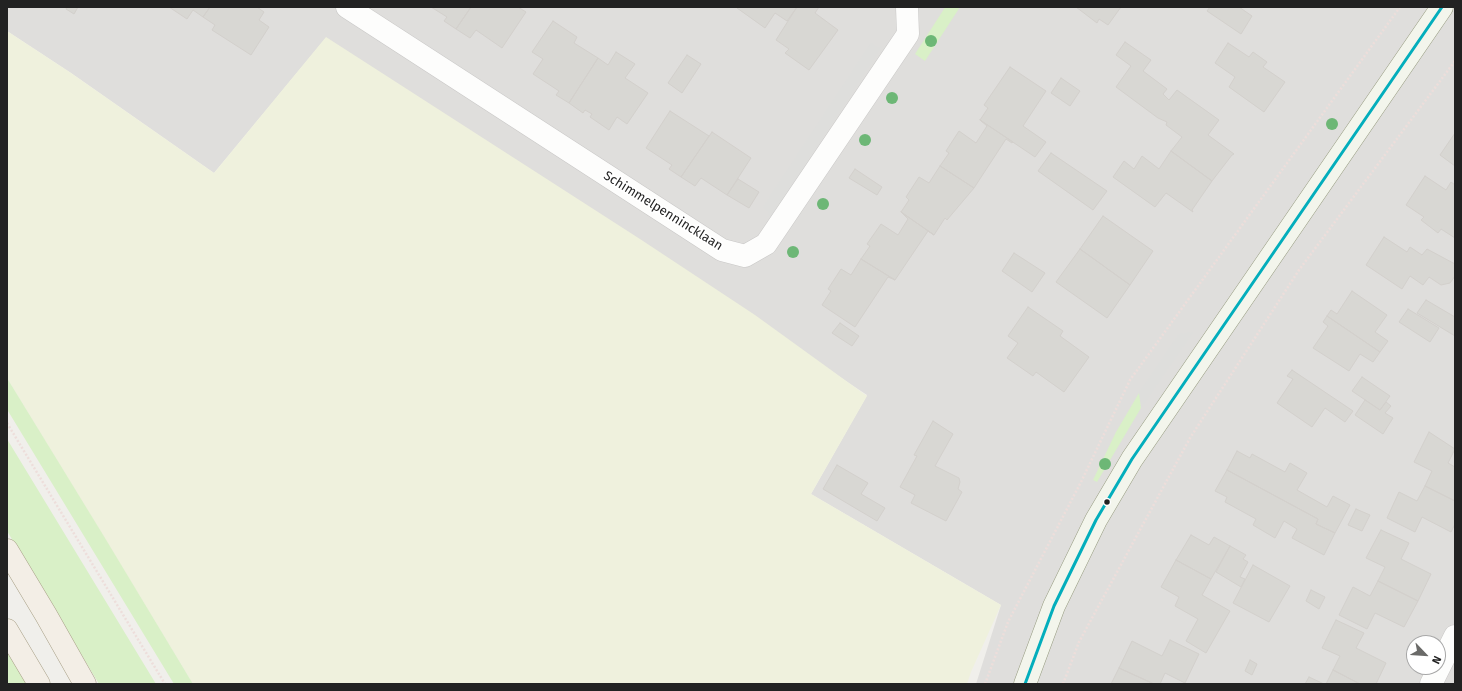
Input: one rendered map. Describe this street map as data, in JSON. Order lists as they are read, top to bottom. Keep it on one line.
{"streets":{"street":["Schimmelpennincklaan"]},"north":"bottom right"}
